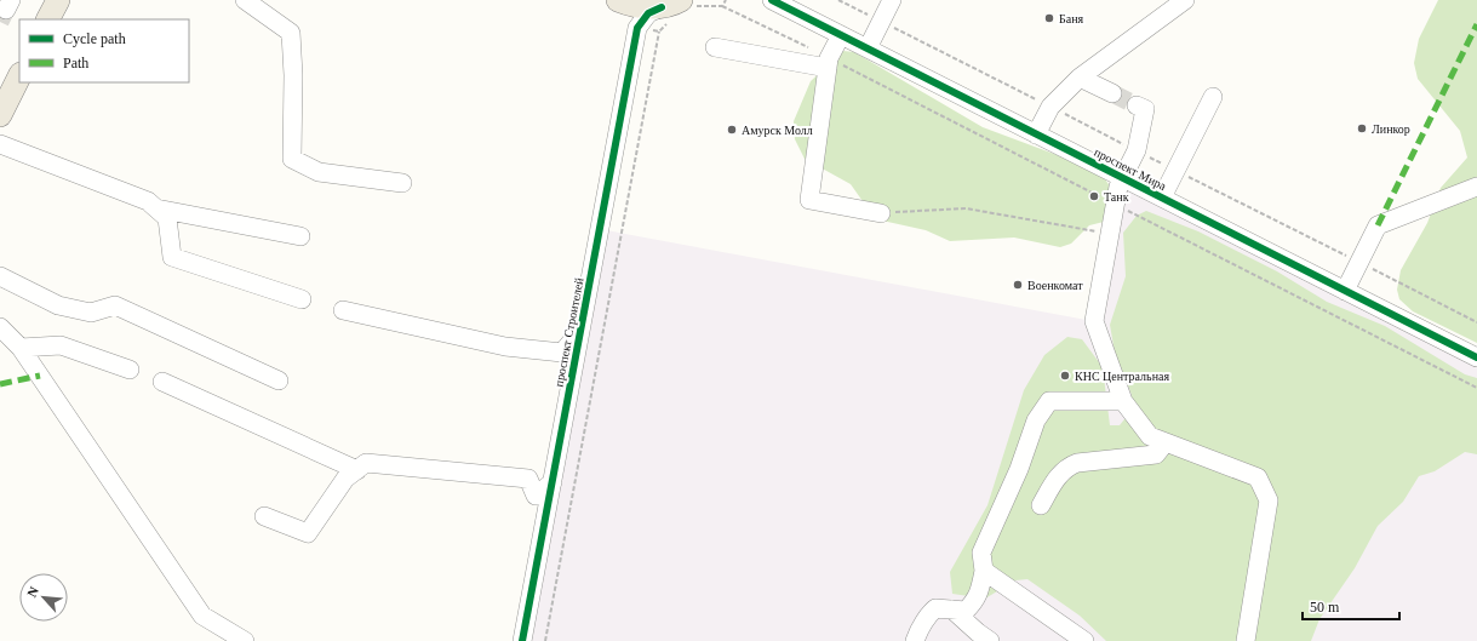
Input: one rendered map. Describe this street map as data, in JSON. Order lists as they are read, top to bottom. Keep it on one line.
{"streets":{"street":["проспект Мира","проспект Строителей"]},"places":["Баня","Линкор","Амурск Молл","Танк","Военкомат","КНС Центральная"],"legend":["Cycle path","Path"],"scale_bar":"50 m","north":"top left"}
